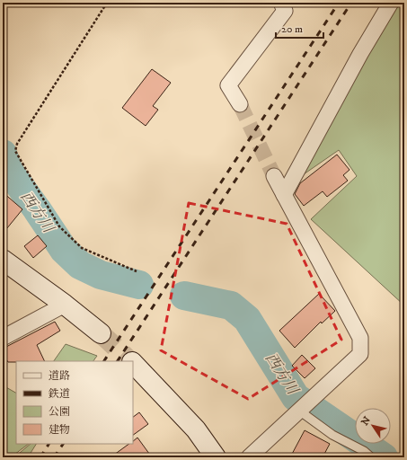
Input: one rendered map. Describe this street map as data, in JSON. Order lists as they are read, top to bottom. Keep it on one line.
{"water":["西方川"],"legend":["道路","鉄道","公園","建物"],"scale_bar":"20 m","north":"top left"}
